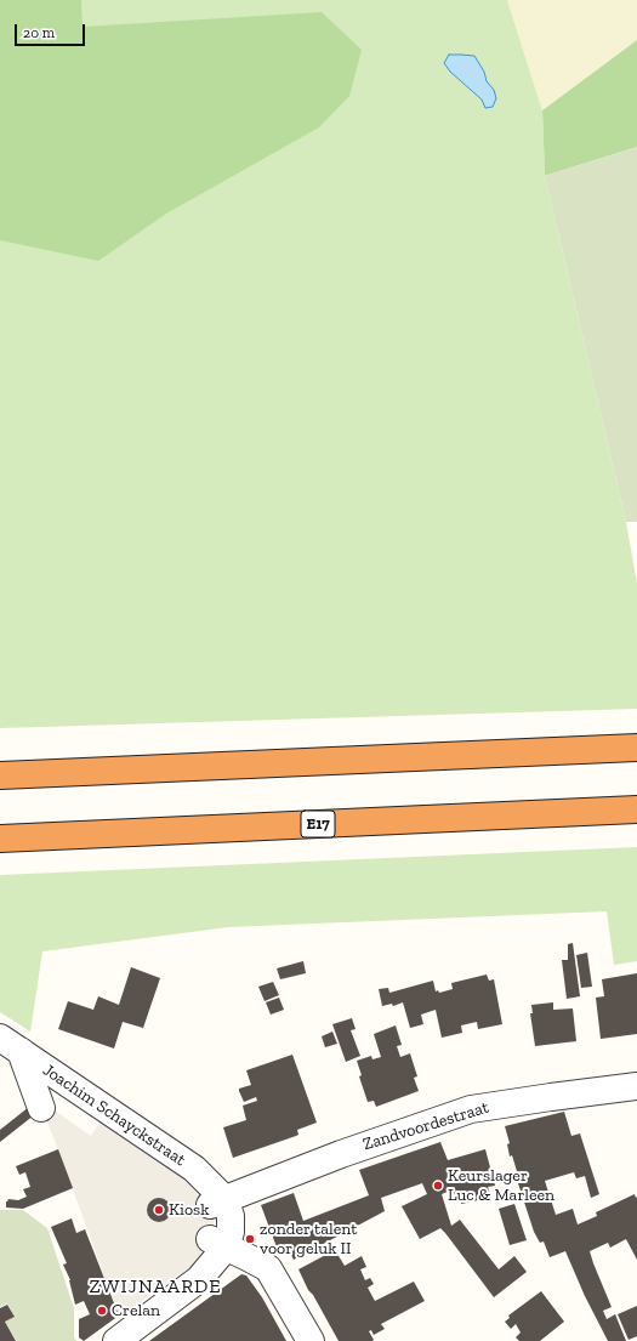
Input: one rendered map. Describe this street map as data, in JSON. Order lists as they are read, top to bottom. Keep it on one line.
{"streets":{"highway":["E17"],"street":["Joachim Schayckstraat","Zandvoordestraat"]},"crossings":[["Joachim Schayckstraat","Zandvoordestraat"]],"districts":["ZWIJNAARDE"],"places":["Keurslager Luc & Marleen","Kiosk","zonder talent voor geluk II","Crelan"],"scale_bar":"20 m"}
